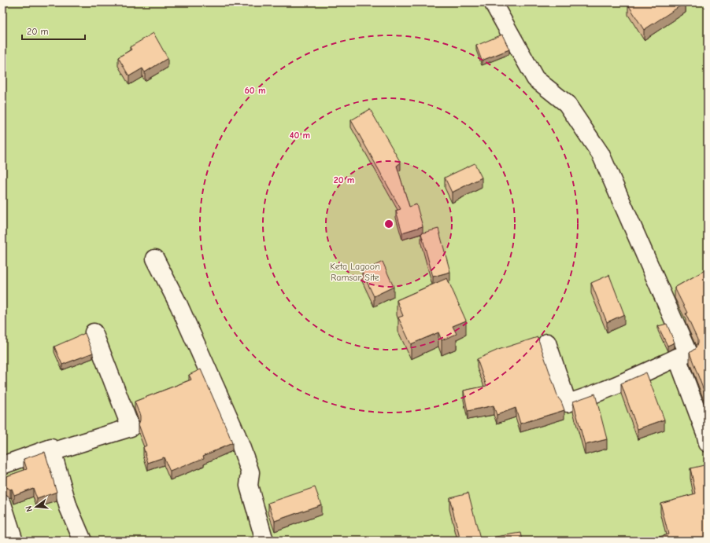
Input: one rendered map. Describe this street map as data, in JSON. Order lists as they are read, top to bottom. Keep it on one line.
{"parks":["Keta Lagoon Ramsar Site"],"scale_bar":"20 m","north":"left","rings":["60 m","40 m","20 m"]}
